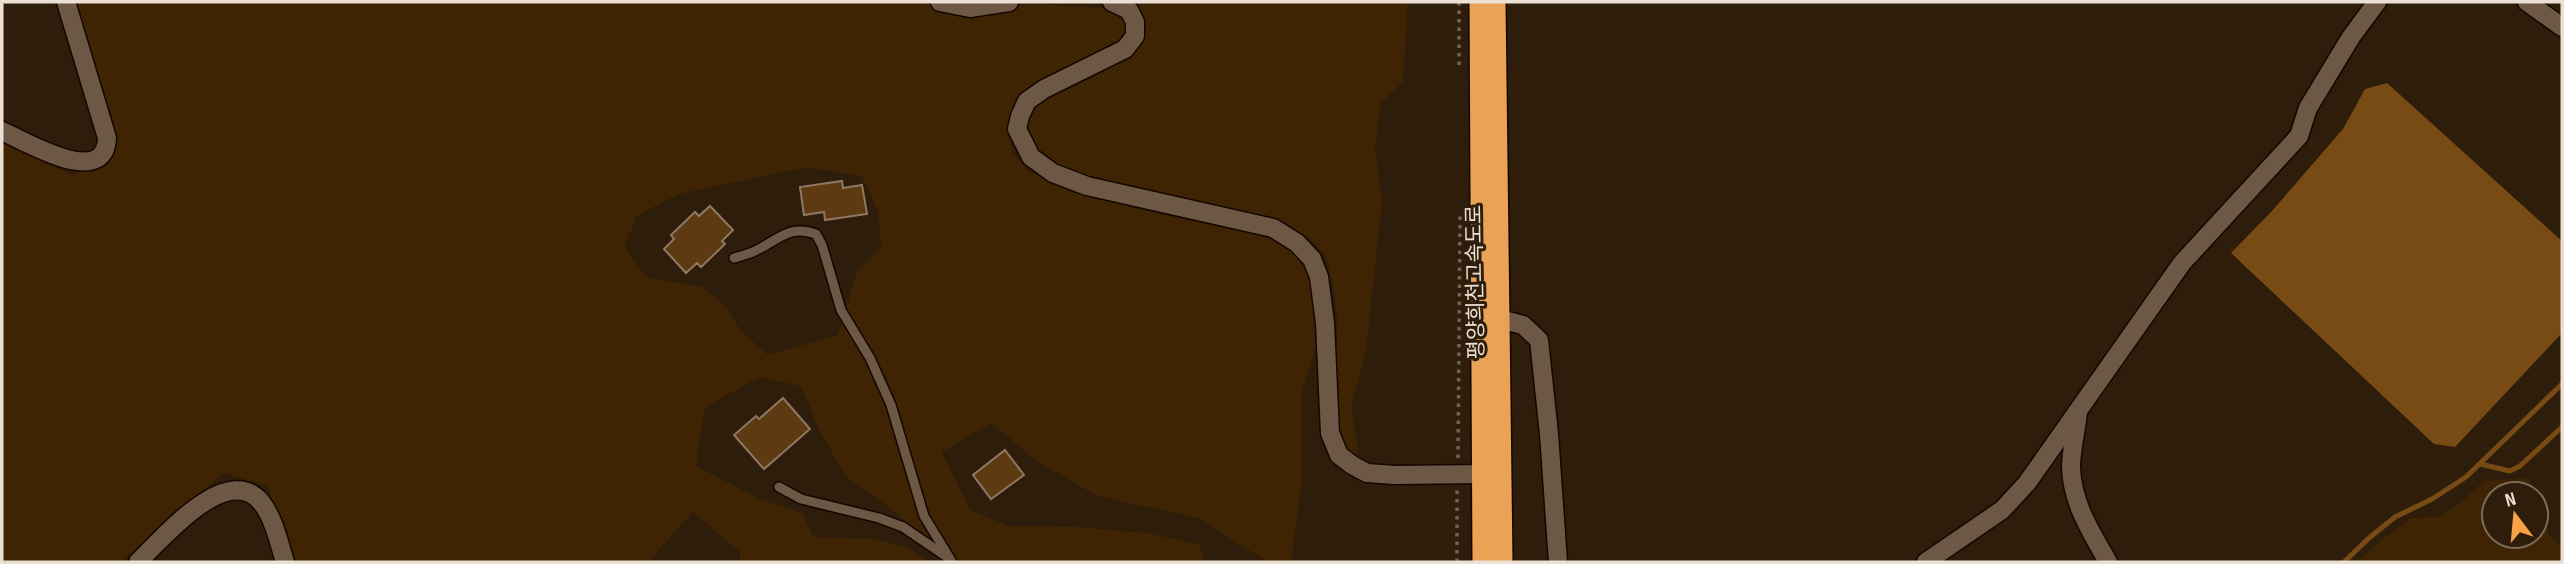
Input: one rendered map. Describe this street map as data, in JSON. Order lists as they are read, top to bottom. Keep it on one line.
{"streets":{"highway":["평양희천고속도로"]},"north":"top"}
